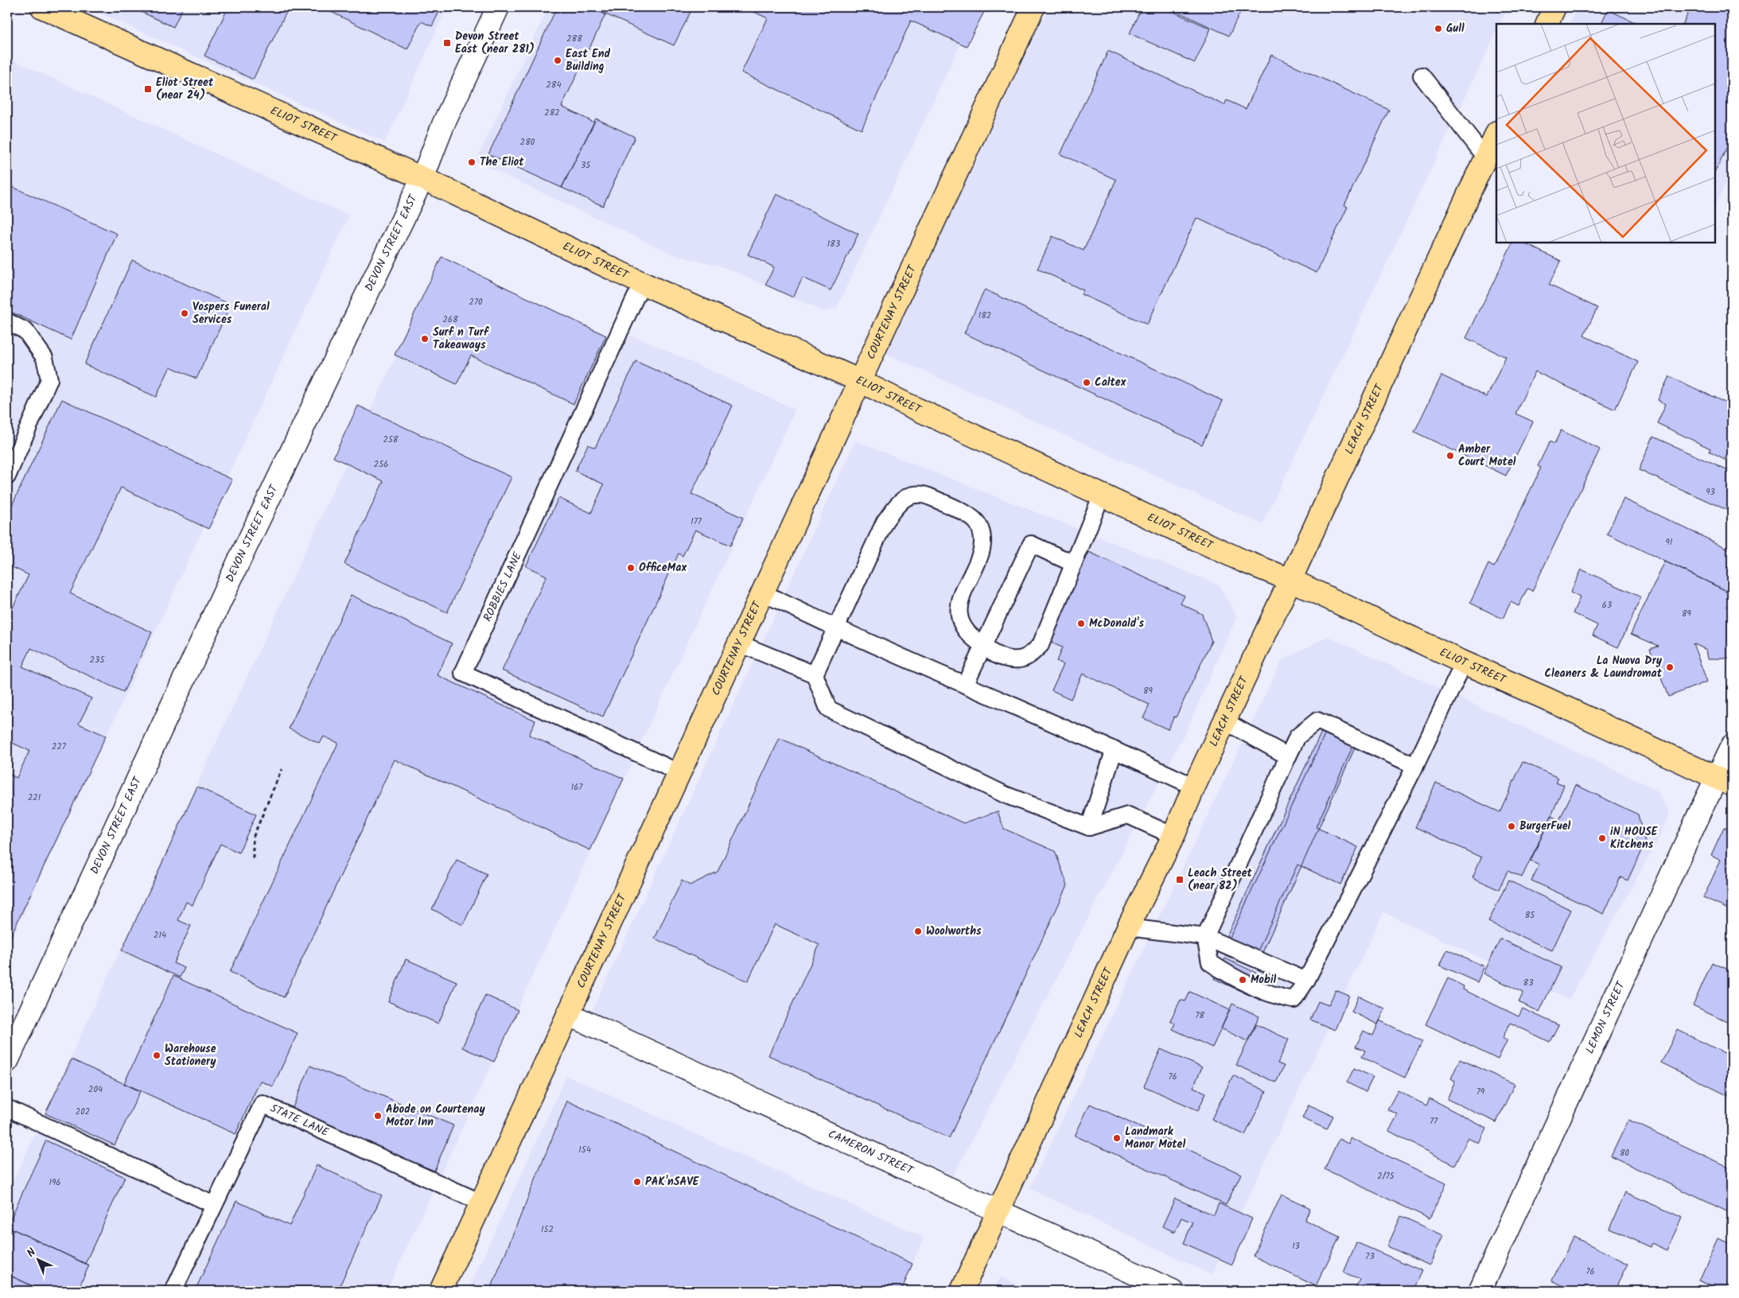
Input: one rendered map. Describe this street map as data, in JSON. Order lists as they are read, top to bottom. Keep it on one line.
{"streets":{"main road":["ELIOT STREET","COURTENAY STREET","LEACH STREET"],"street":["DEVON STREET EAST","LEMON STREET","CAMERON STREET"],"lane":["ROBBIES LANE","STATE LANE"]},"crossings":[["ELIOT STREET","DEVON STREET EAST"],["ELIOT STREET","COURTENAY STREET"],["ELIOT STREET","LEACH STREET"],["ELIOT STREET","ROBBIES LANE"],["ELIOT STREET","LEMON STREET"],["COURTENAY STREET","ROBBIES LANE"],["COURTENAY STREET","STATE LANE"],["COURTENAY STREET","CAMERON STREET"],["LEACH STREET","CAMERON STREET"]],"places":{"other":["Gull","East End Building","The Eliot","Vospers Funeral Services","Surf n Turf Takeaways","Caltex","Amber Court Motel","OfficeMax","McDonald's","La Nuova Dry Cleaners & Laundromat","BurgerFuel","iN HOUSE Kitchens","Woolworths","Mobil","Warehouse Stationery","Abode on Courtenay Motor Inn","Landmark Manor Motel","PAK'nSAVE"],"transit":["Devon Street East (near 281)","Eliot Street (near 24)","Leach Street (near 82)"]},"house_numbers":["288","284","282","280","35","183","270","182","268","258","256","93","177","91","63","89","235","89","227","167","221","85","214","83","78","76","204","79","202","77","154","80","2/75","196","152","13","73","76"],"north":"top left"}
